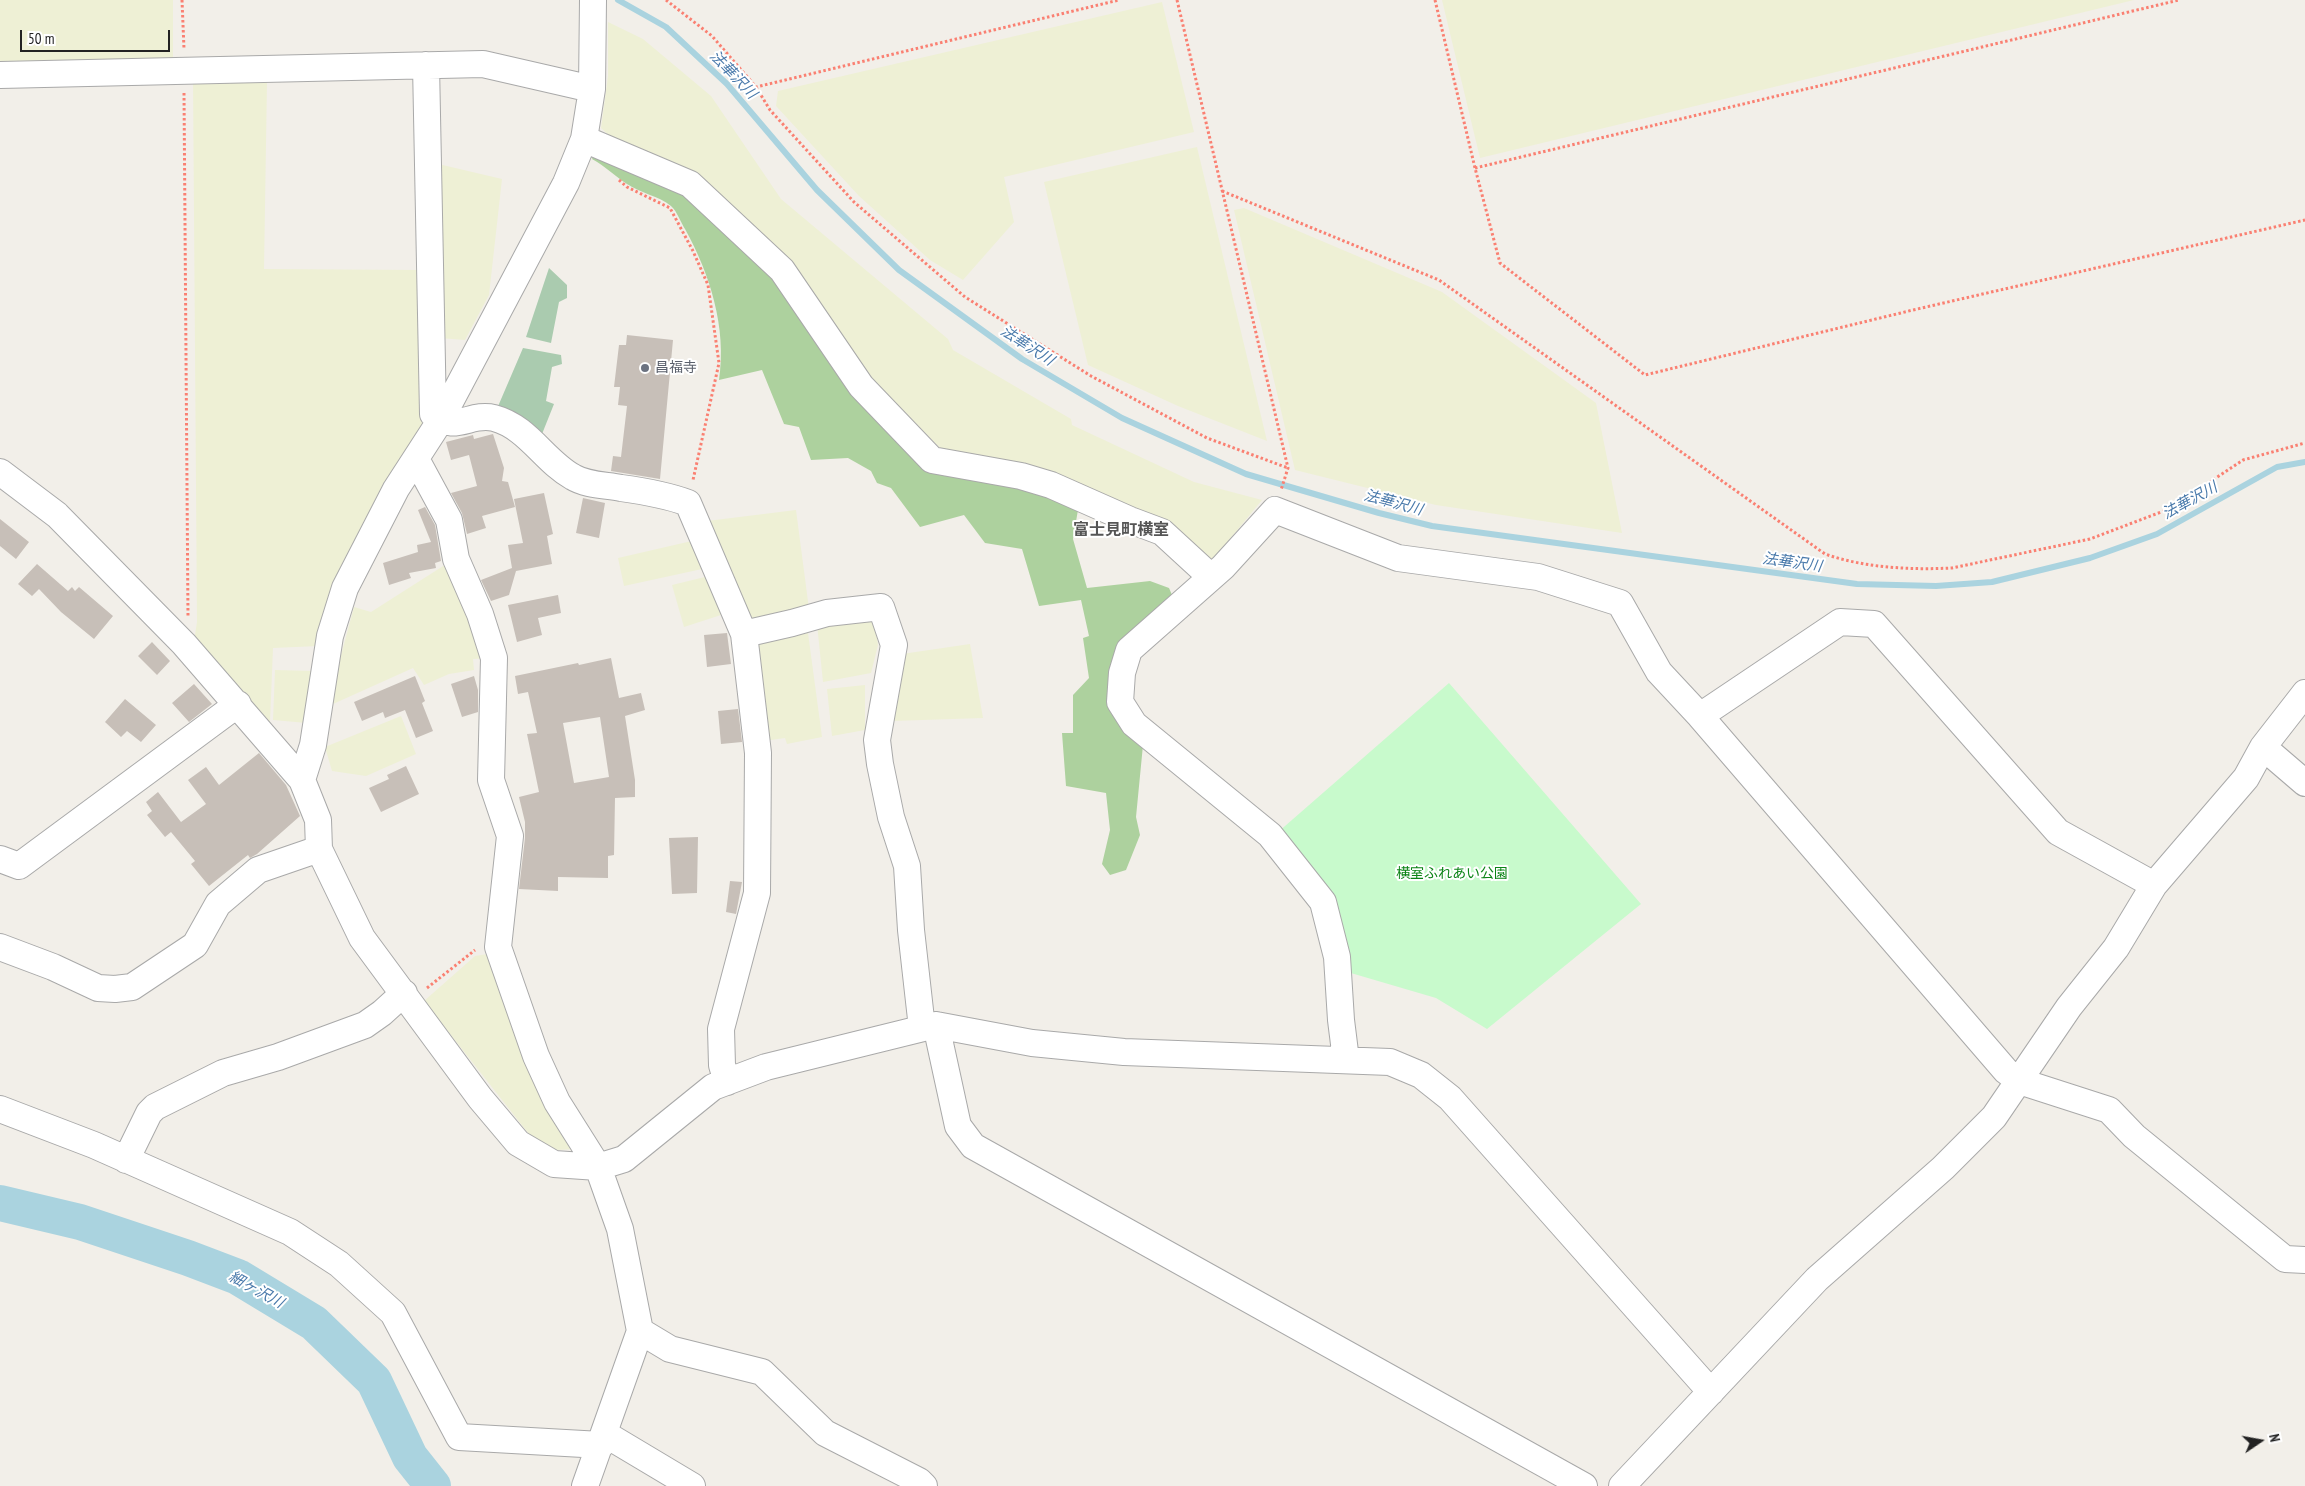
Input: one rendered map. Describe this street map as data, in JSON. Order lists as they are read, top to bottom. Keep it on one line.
{"districts":["富士見町横室"],"water":["法華沢川","細ヶ沢川"],"parks":["横室ふれあい公園"],"places":["昌福寺"],"scale_bar":"50 m","north":"right"}
